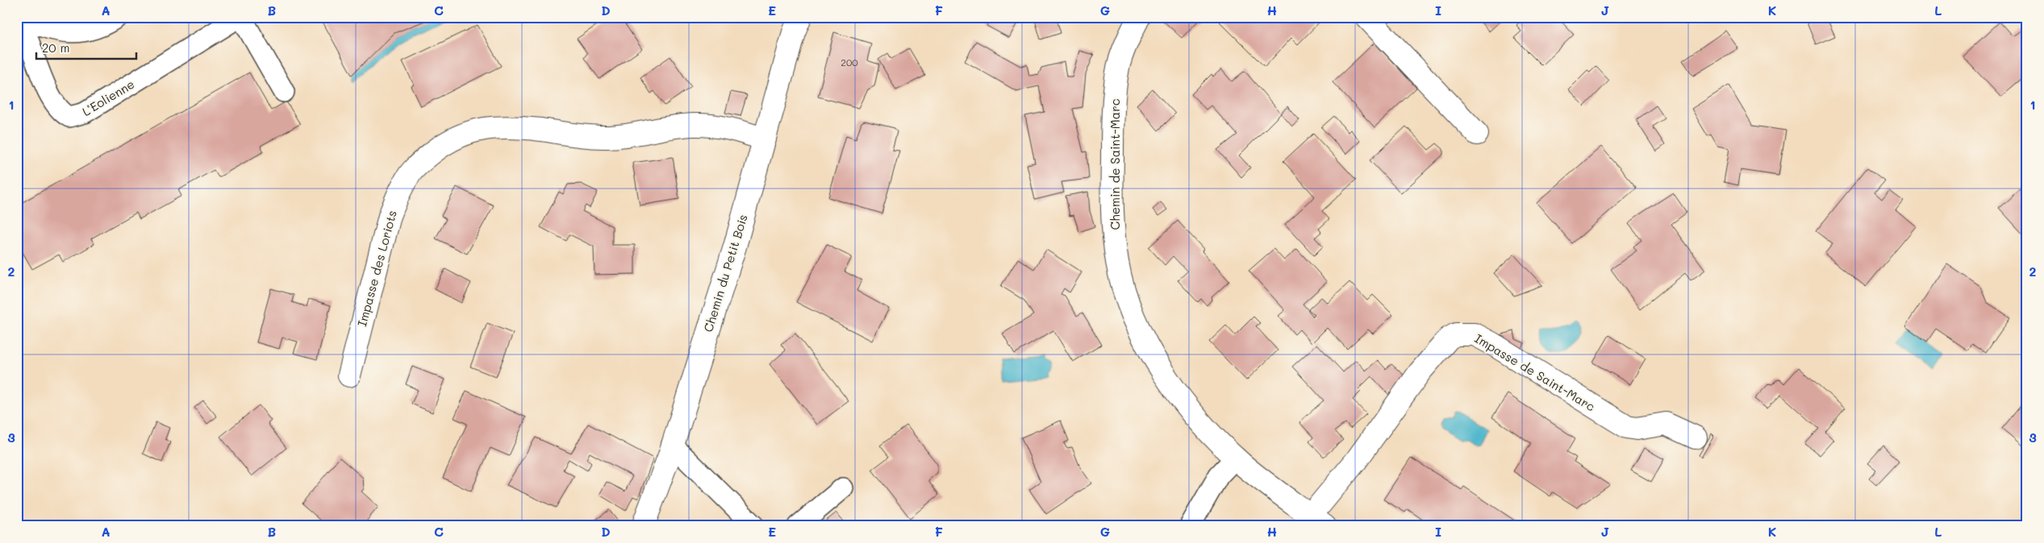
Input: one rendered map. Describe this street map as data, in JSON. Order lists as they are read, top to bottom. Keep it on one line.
{"streets":{"street":["Chemin de Saint-Marc","Impasse des Loriots","Chemin du Petit Bois","Impasse de Saint-Marc"],"lane":["L’Eolienne"]},"crossings":[["Chemin de Saint-Marc","Impasse de Saint-Marc"],["Impasse des Loriots","Chemin du Petit Bois"]],"house_numbers":["200"],"scale_bar":"20 m","grid":{"columns":["A","B","C","D","E","F","G","H","I","J","K","L"],"rows":["1","2","3"]}}
